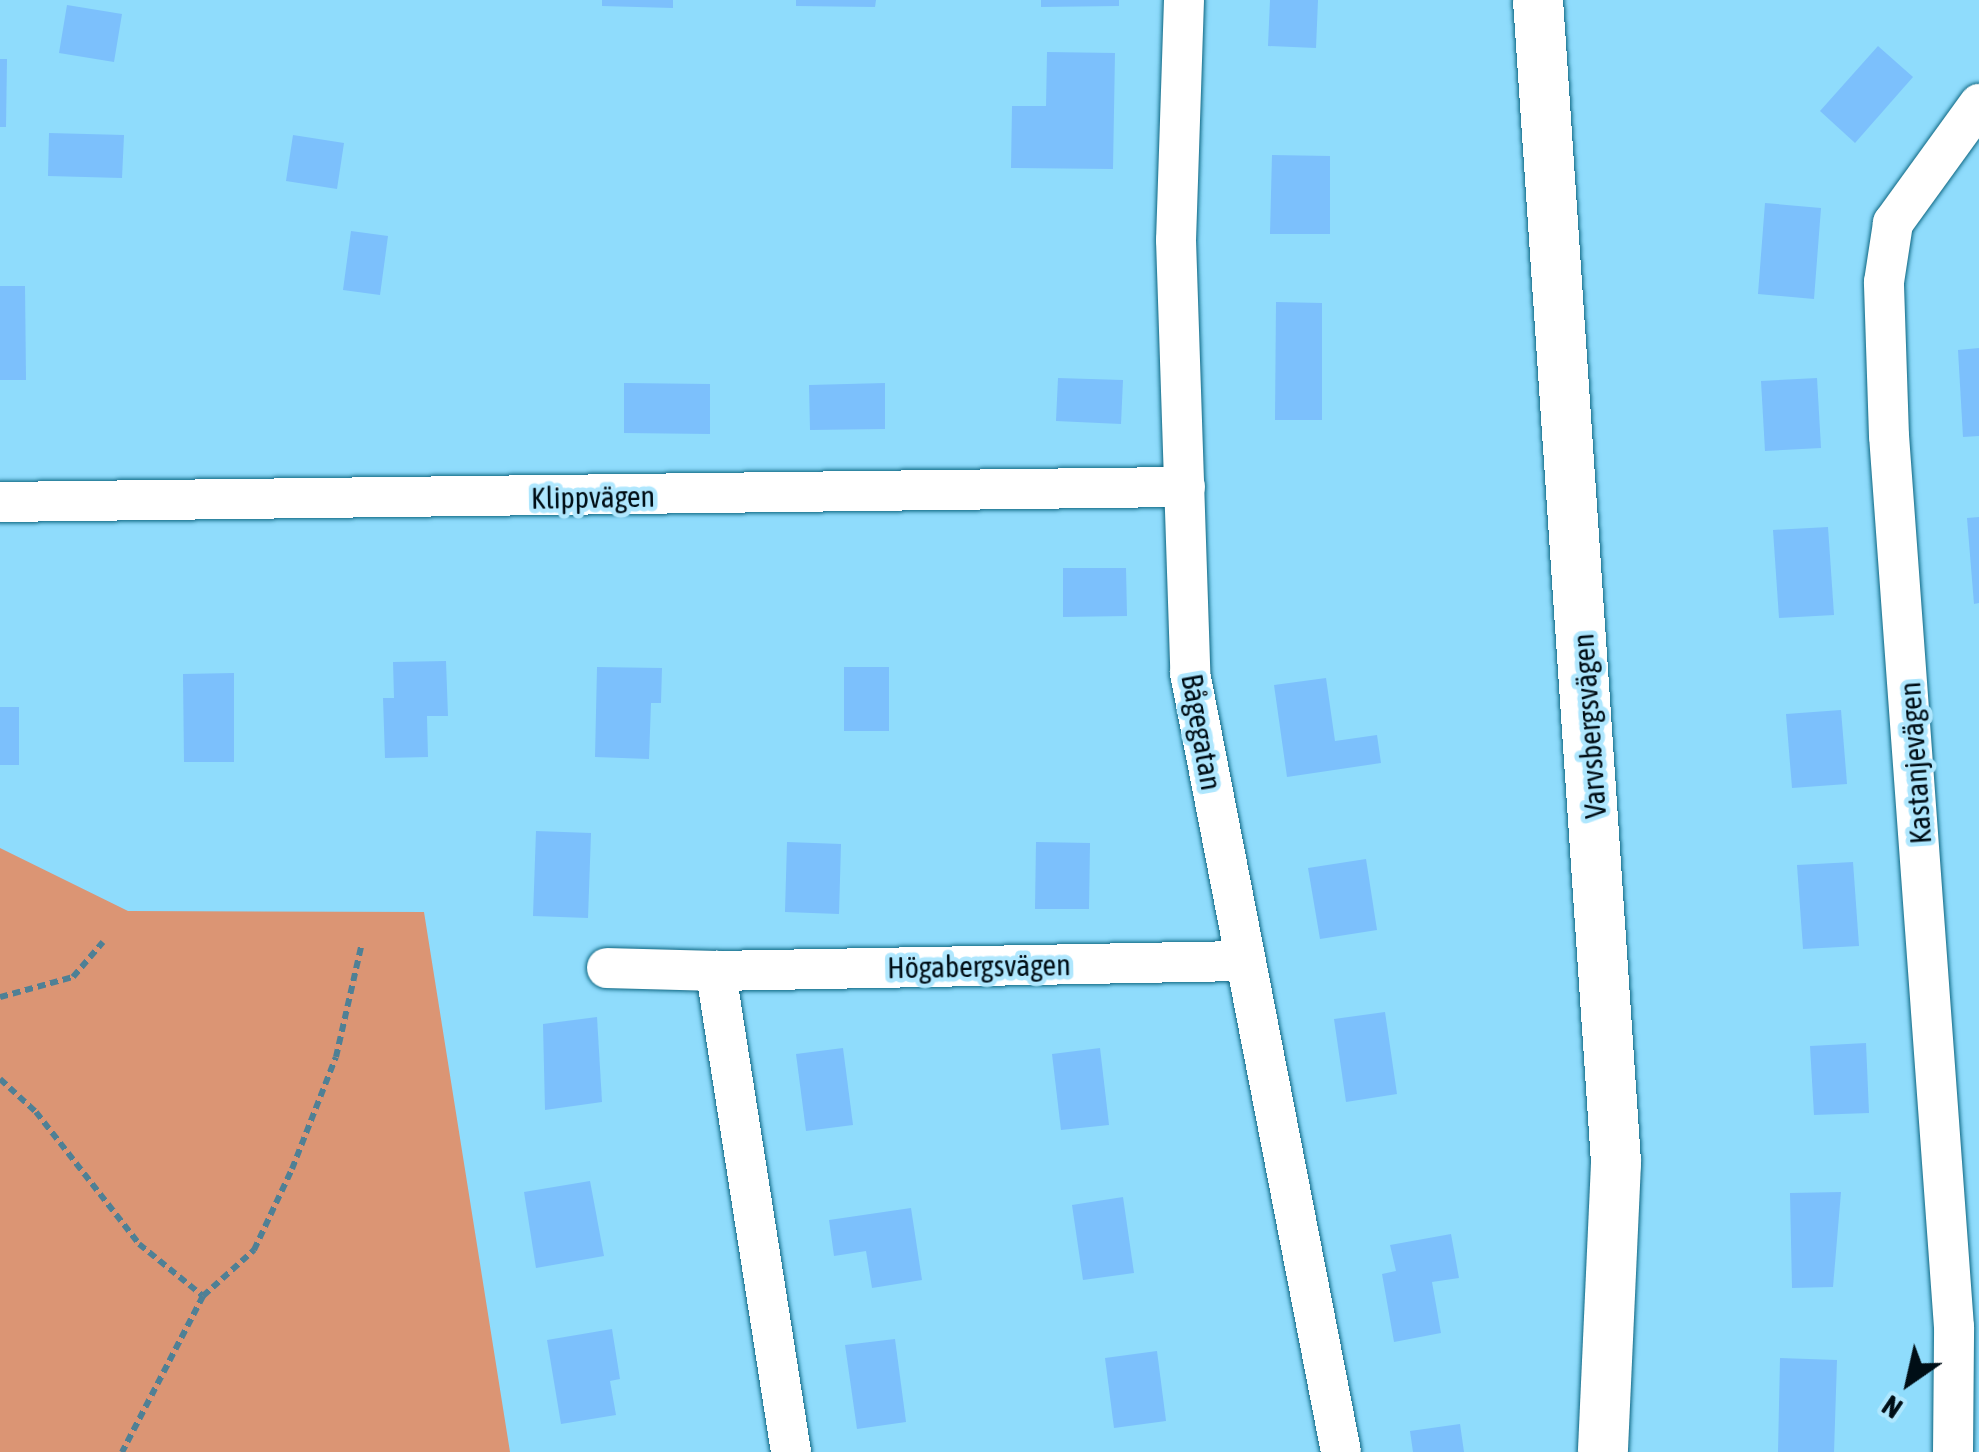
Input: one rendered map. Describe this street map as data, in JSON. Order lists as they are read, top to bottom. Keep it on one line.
{"streets":{"street":["Klippvägen","Varvsbergsvägen","Bågegatan","Kastanjevägen","Högabergsvägen"]},"crossings":[["Klippvägen","Bågegatan"],["Bågegatan","Högabergsvägen"]],"north":"bottom left"}
